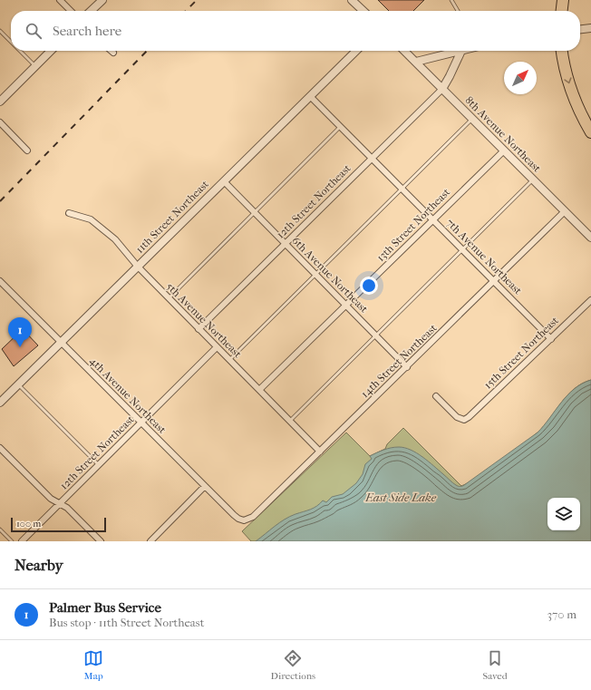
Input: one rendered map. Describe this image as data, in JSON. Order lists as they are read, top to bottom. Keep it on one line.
{"streets":{"street":["8th Avenue Northeast","12th Street Northeast","11th Street Northeast","13th Street Northeast","7th Avenue Northeast","6th Avenue Northeast","5th Avenue Northeast","15th Street Northeast","14th Street Northeast","4th Avenue Northeast"]},"crossings":[["8th Avenue Northeast","12th Street Northeast"],["8th Avenue Northeast","13th Street Northeast"],["8th Avenue Northeast","14th Street Northeast"],["12th Street Northeast","7th Avenue Northeast"],["12th Street Northeast","6th Avenue Northeast"],["12th Street Northeast","5th Avenue Northeast"],["12th Street Northeast","4th Avenue Northeast"],["11th Street Northeast","7th Avenue Northeast"],["11th Street Northeast","6th Avenue Northeast"],["11th Street Northeast","5th Avenue Northeast"],["11th Street Northeast","4th Avenue Northeast"],["13th Street Northeast","7th Avenue Northeast"],["13th Street Northeast","6th Avenue Northeast"],["13th Street Northeast","5th Avenue Northeast"],["7th Avenue Northeast","15th Street Northeast"],["7th Avenue Northeast","14th Street Northeast"],["6th Avenue Northeast","14th Street Northeast"],["5th Avenue Northeast","14th Street Northeast"],["14th Street Northeast","4th Avenue Northeast"]],"water":["East Side Lake"],"scale_bar":"100 m","north":"top right","page":{"search":"Search here","pins":"1","scale":"100 m","heading":"Nearby","list":[{"mark":"1","name":"Palmer Bus Service","note":"Bus stop · 11th Street Northeast","value":"370 m"}],"nav":["Map","Directions","Saved"]}}
